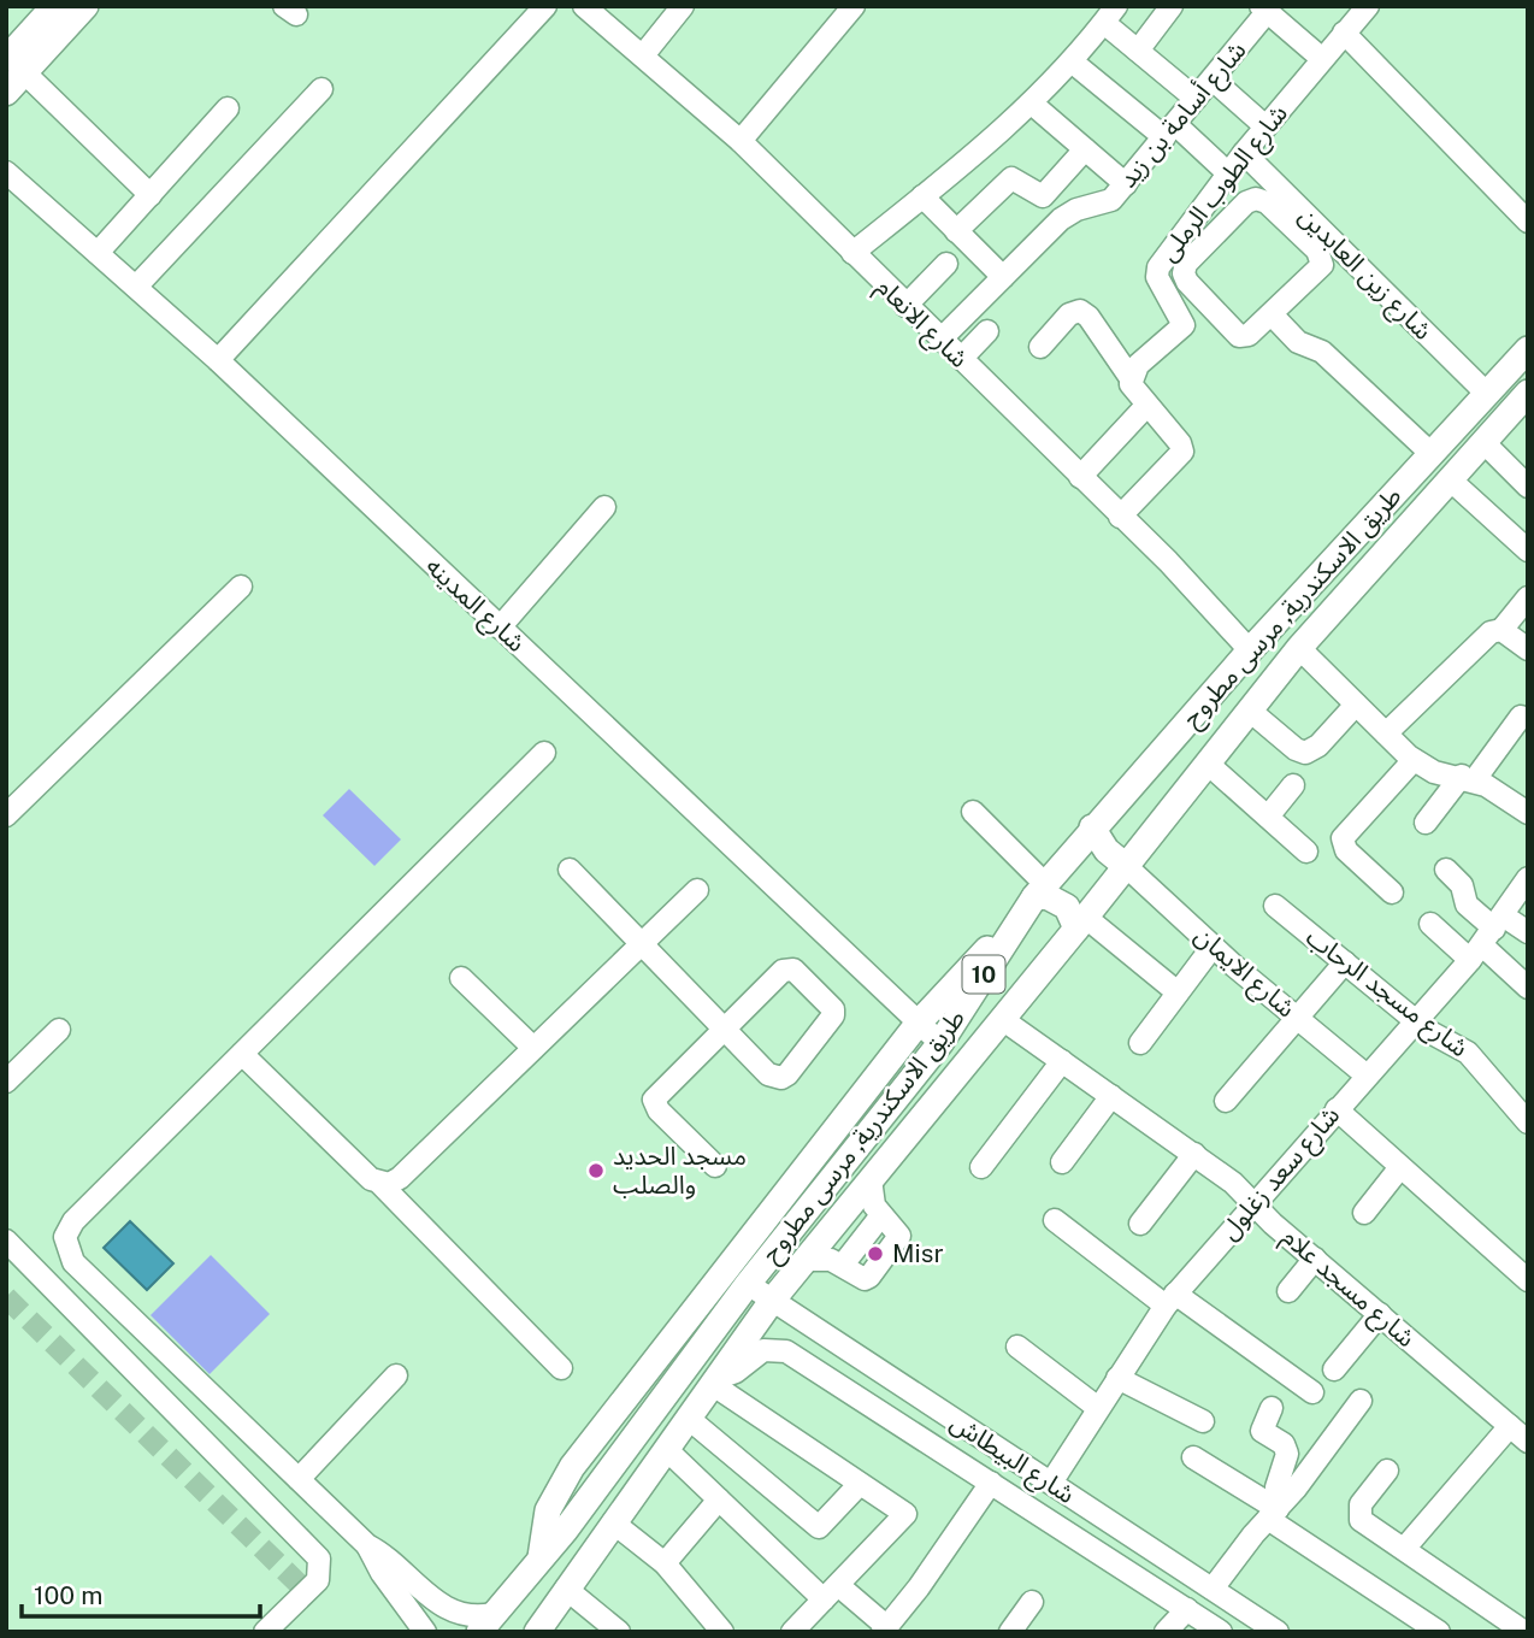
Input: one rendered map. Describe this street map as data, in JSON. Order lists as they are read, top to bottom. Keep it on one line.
{"streets":{"main road":["طريق الاسكندرية, مرسى مطروح","10"],"street":["شارع أسامة بن زيد","شارع الطوب الرملى","شارع زين العابدين","شارع الانعام","شارع المدينه","شارع الايمان","شارع مسجد الرحاب","شارع سعد زغلول","شارع مسجد علام","شارع البيطاش"]},"crossings":[["شارع أسامة بن زيد","شارع الانعام"],["شارع الطوب الرملى","شارع زين العابدين"],["شارع زين العابدين","طريق الاسكندرية, مرسى مطروح"],["شارع الانعام","طريق الاسكندرية, مرسى مطروح"],["شارع المدينه","طريق الاسكندرية, مرسى مطروح"],["طريق الاسكندرية, مرسى مطروح","شارع الايمان"],["طريق الاسكندرية, مرسى مطروح","شارع مسجد علام"],["طريق الاسكندرية, مرسى مطروح","شارع البيطاش"],["شارع الايمان","شارع سعد زغلول"],["شارع مسجد الرحاب","شارع سعد زغلول"],["شارع سعد زغلول","شارع مسجد علام"],["شارع سعد زغلول","شارع البيطاش"]],"places":["مسجد الحديد والصلب","Misr"],"scale_bar":"100 m"}
